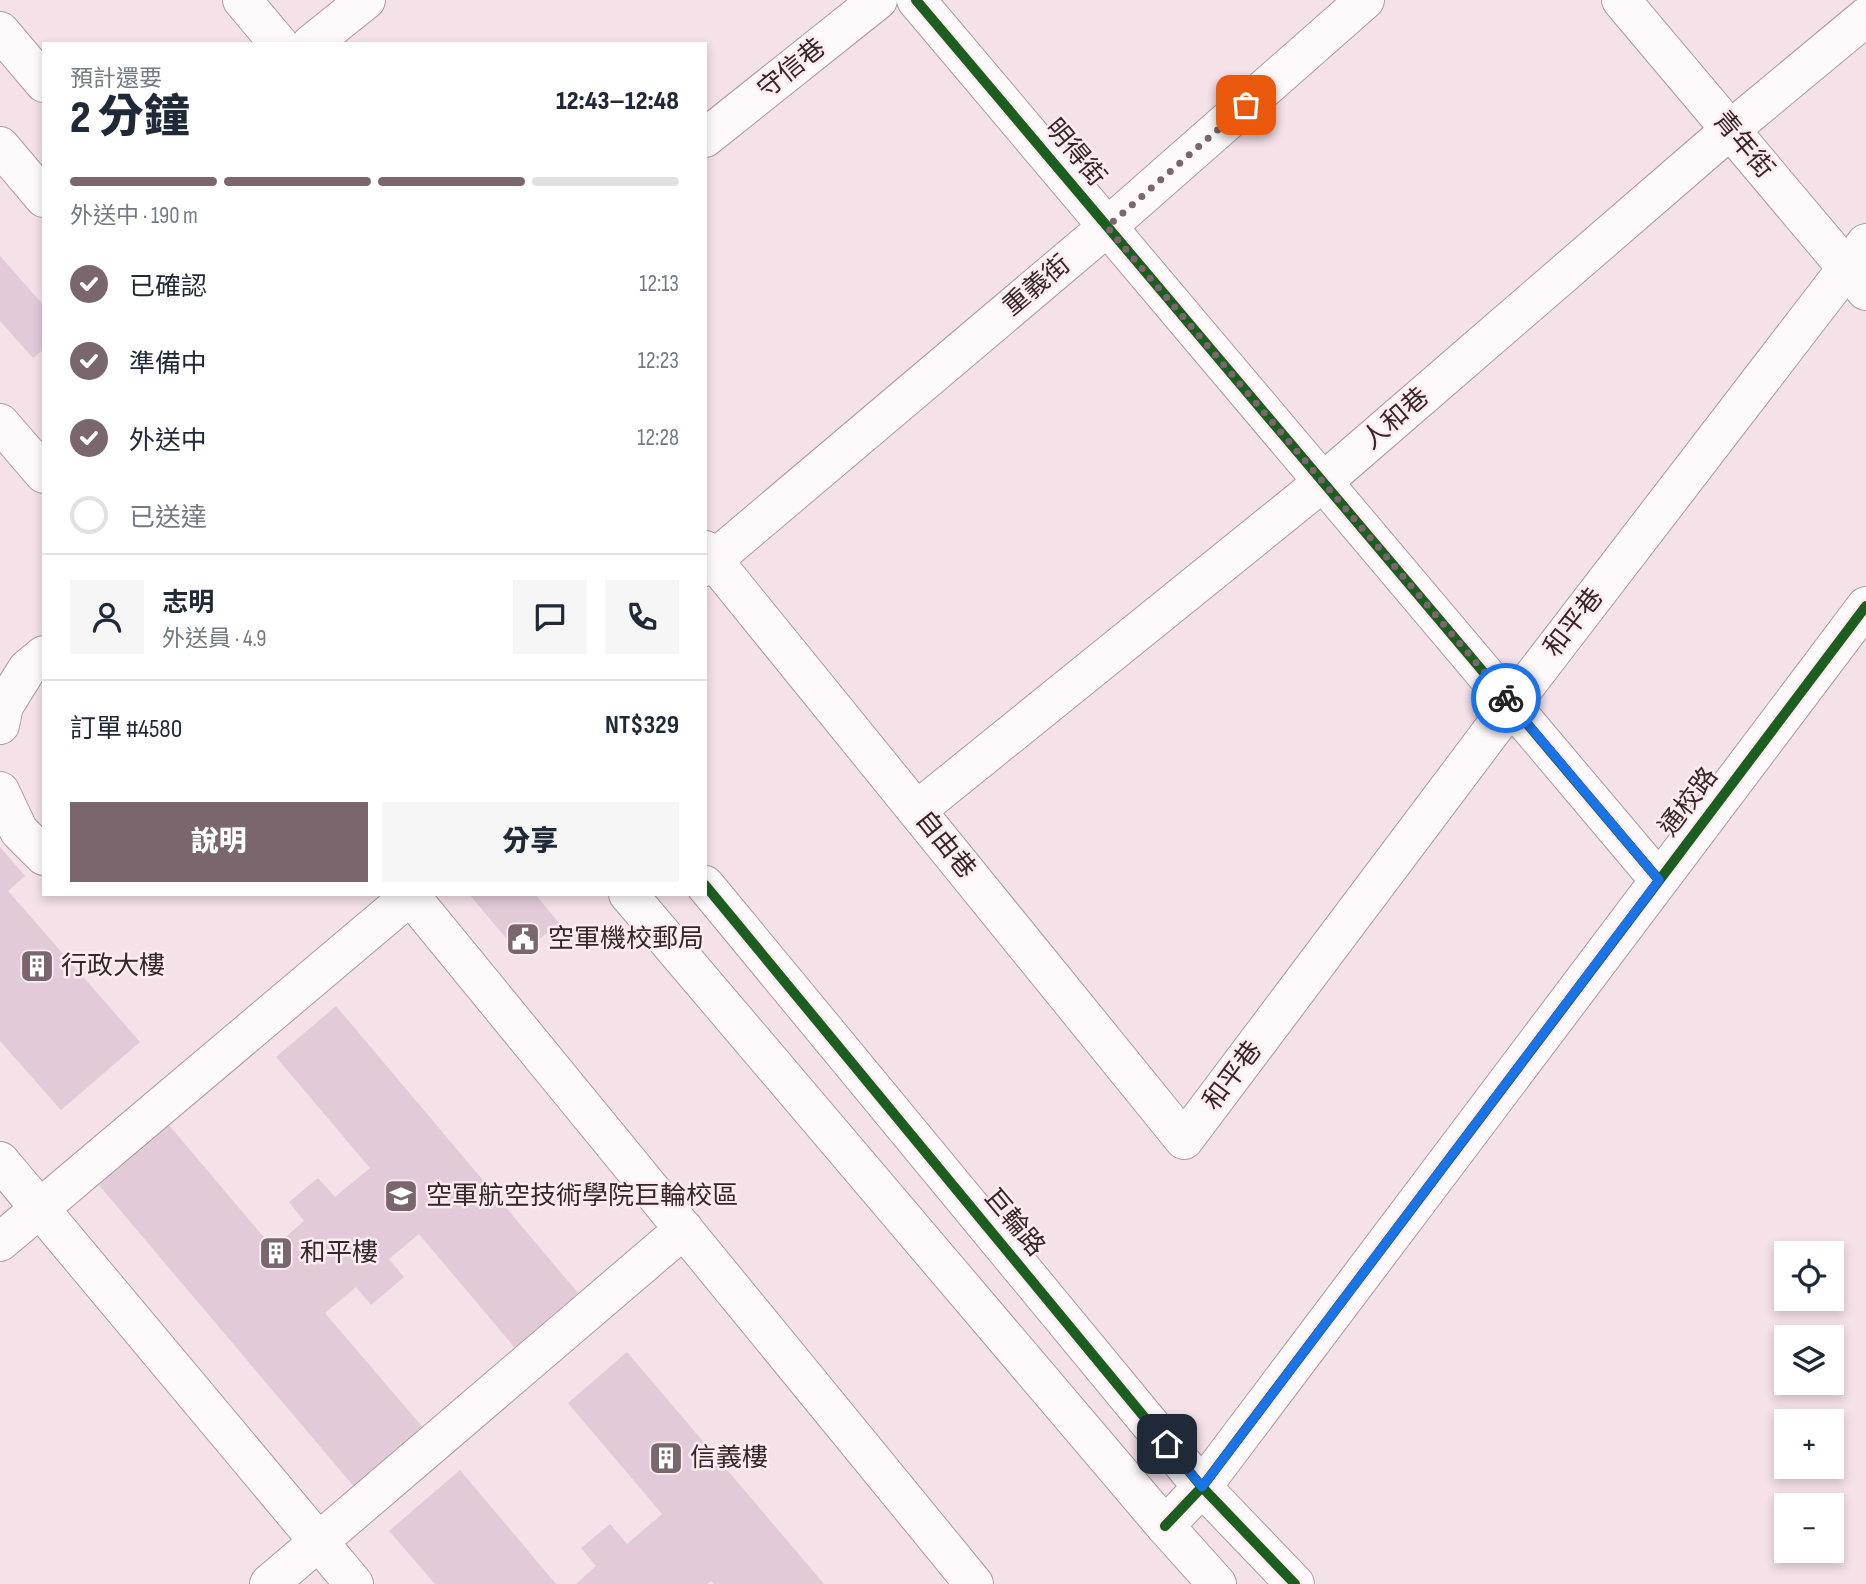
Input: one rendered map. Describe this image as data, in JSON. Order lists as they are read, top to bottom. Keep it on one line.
{"streets":{"street":["守信巷","青年街","明得街","重義街","人和巷","和平巷","通校路","自由巷","巨輪路"]},"crossings":[["青年街","人和巷"],["青年街","和平巷"],["明得街","重義街"],["明得街","人和巷"],["明得街","和平巷"],["明得街","通校路"],["重義街","自由巷"],["人和巷","自由巷"],["和平巷","自由巷"],["通校路","巨輪路"]],"places":{"public building":["空軍機校郵局"],"building":["行政大樓","和平樓","信義樓"],"school or university":["空軍航空技術學院巨輪校區"]},"page":{"heading":["2 分鐘","預計還要","12:43–12:48"],"panel":["志明","外送員 · 4.9","訂單 #4580","NT$329"],"bar":"外送中 · 190 m","list":[["已確認","12:13"],["準備中","12:23"],["外送中","12:28"],"已送達"],"buttons":["說明","分享"],"map_buttons":["+","−"]}}
